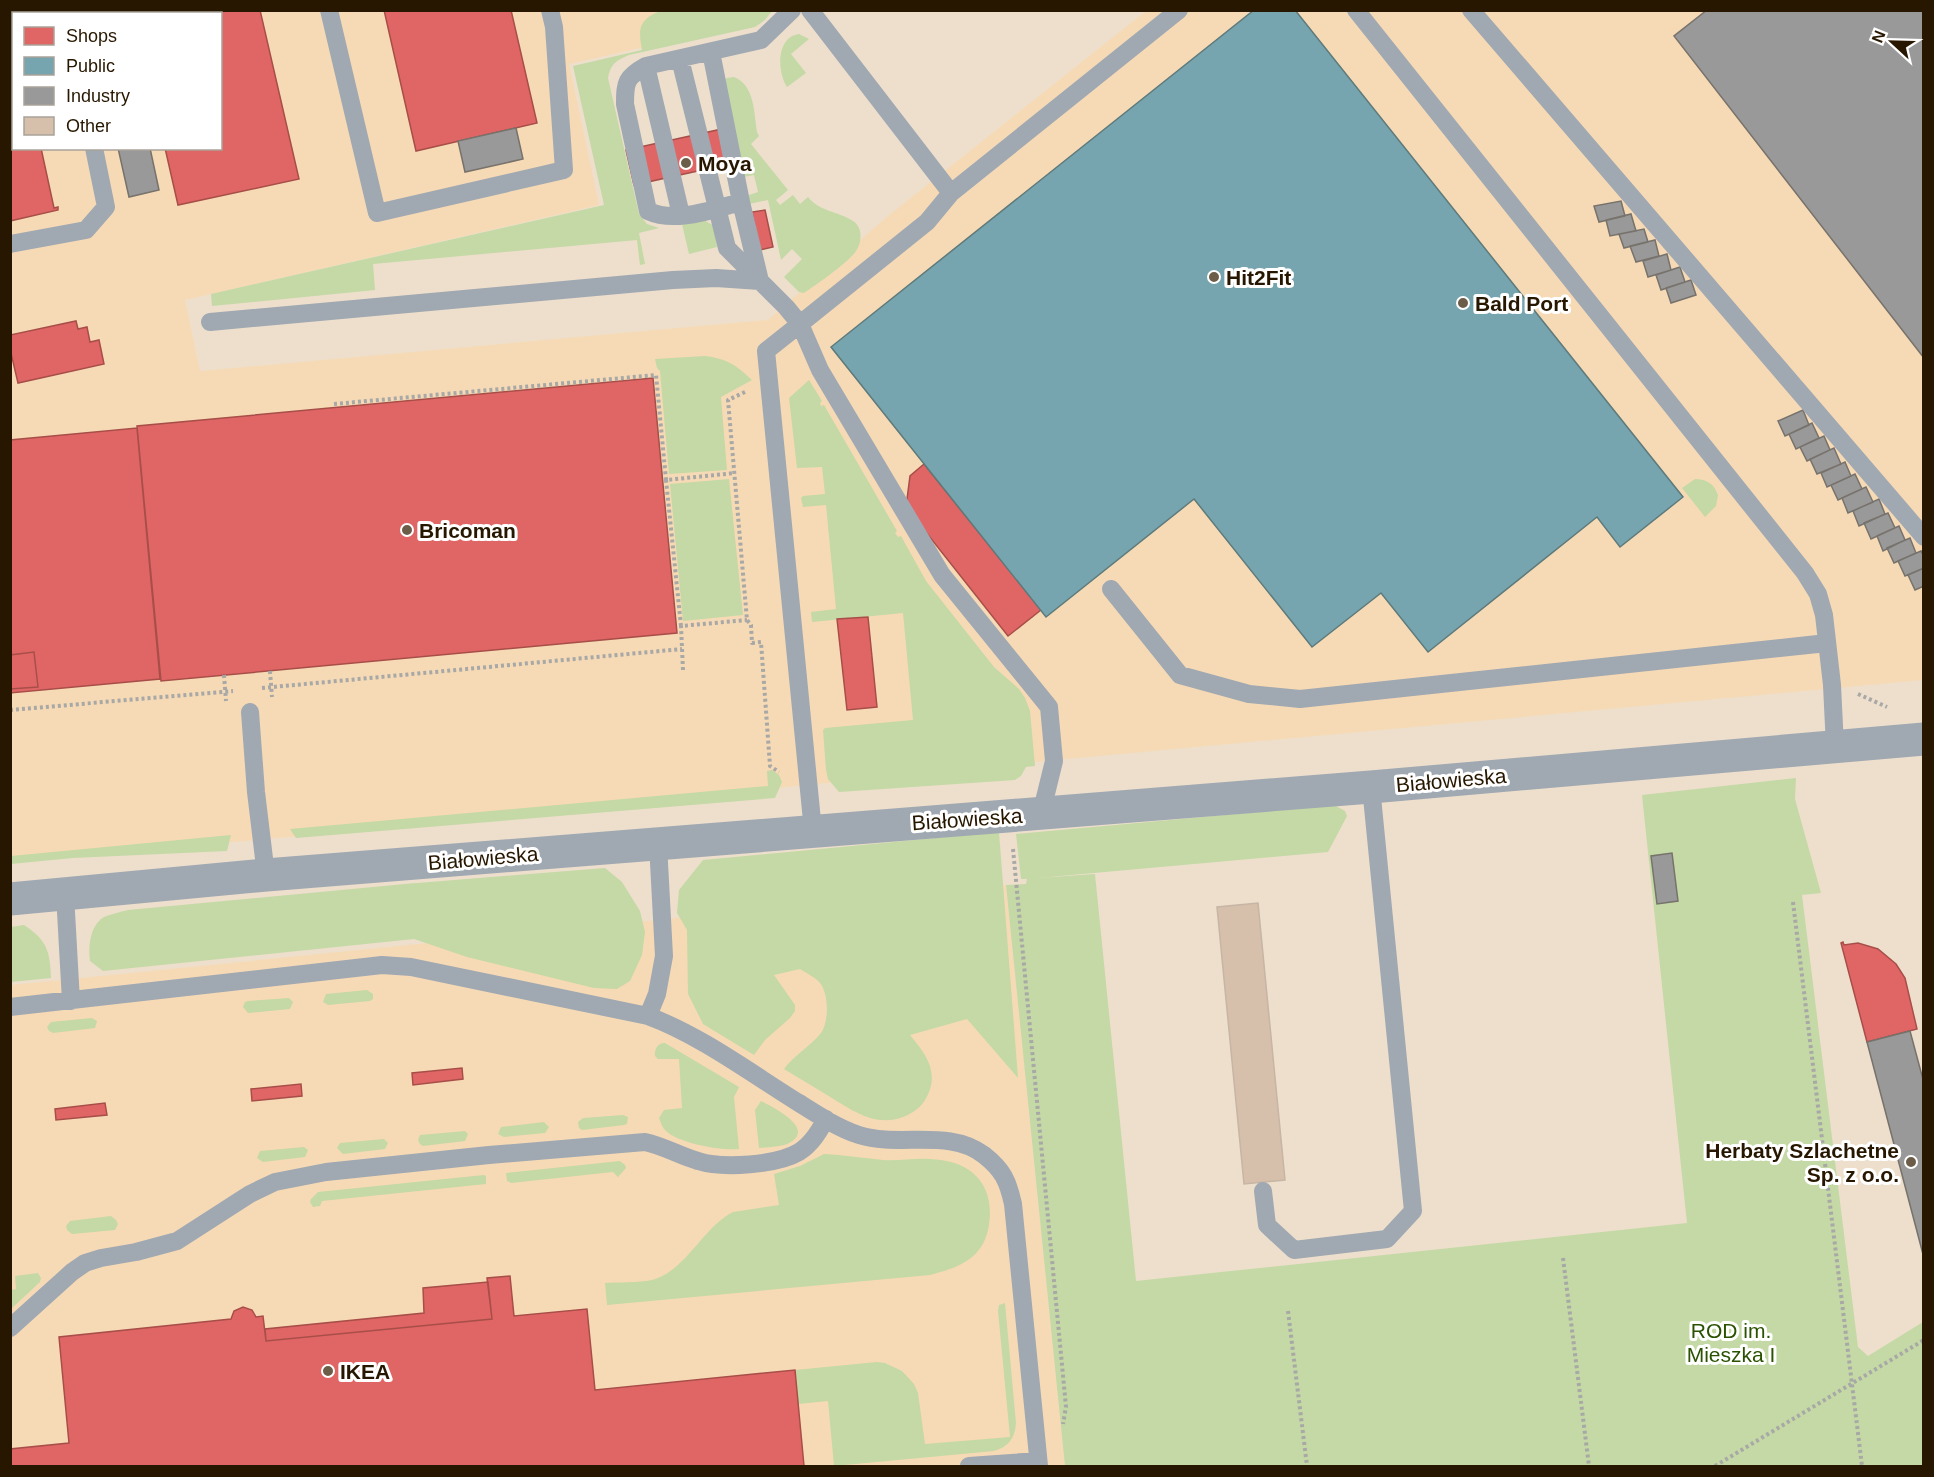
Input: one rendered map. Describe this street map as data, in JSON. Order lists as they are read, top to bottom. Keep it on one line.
{"streets":{"street":["Białowieska"]},"parks":["ROD im. Mieszka I"],"places":["Moya","Hit2Fit","Bald Port","Bricoman","Herbaty Szlachetne Sp. z o.o.","IKEA"],"legend":["Shops","Public","Industry","Other"],"north":"left"}
